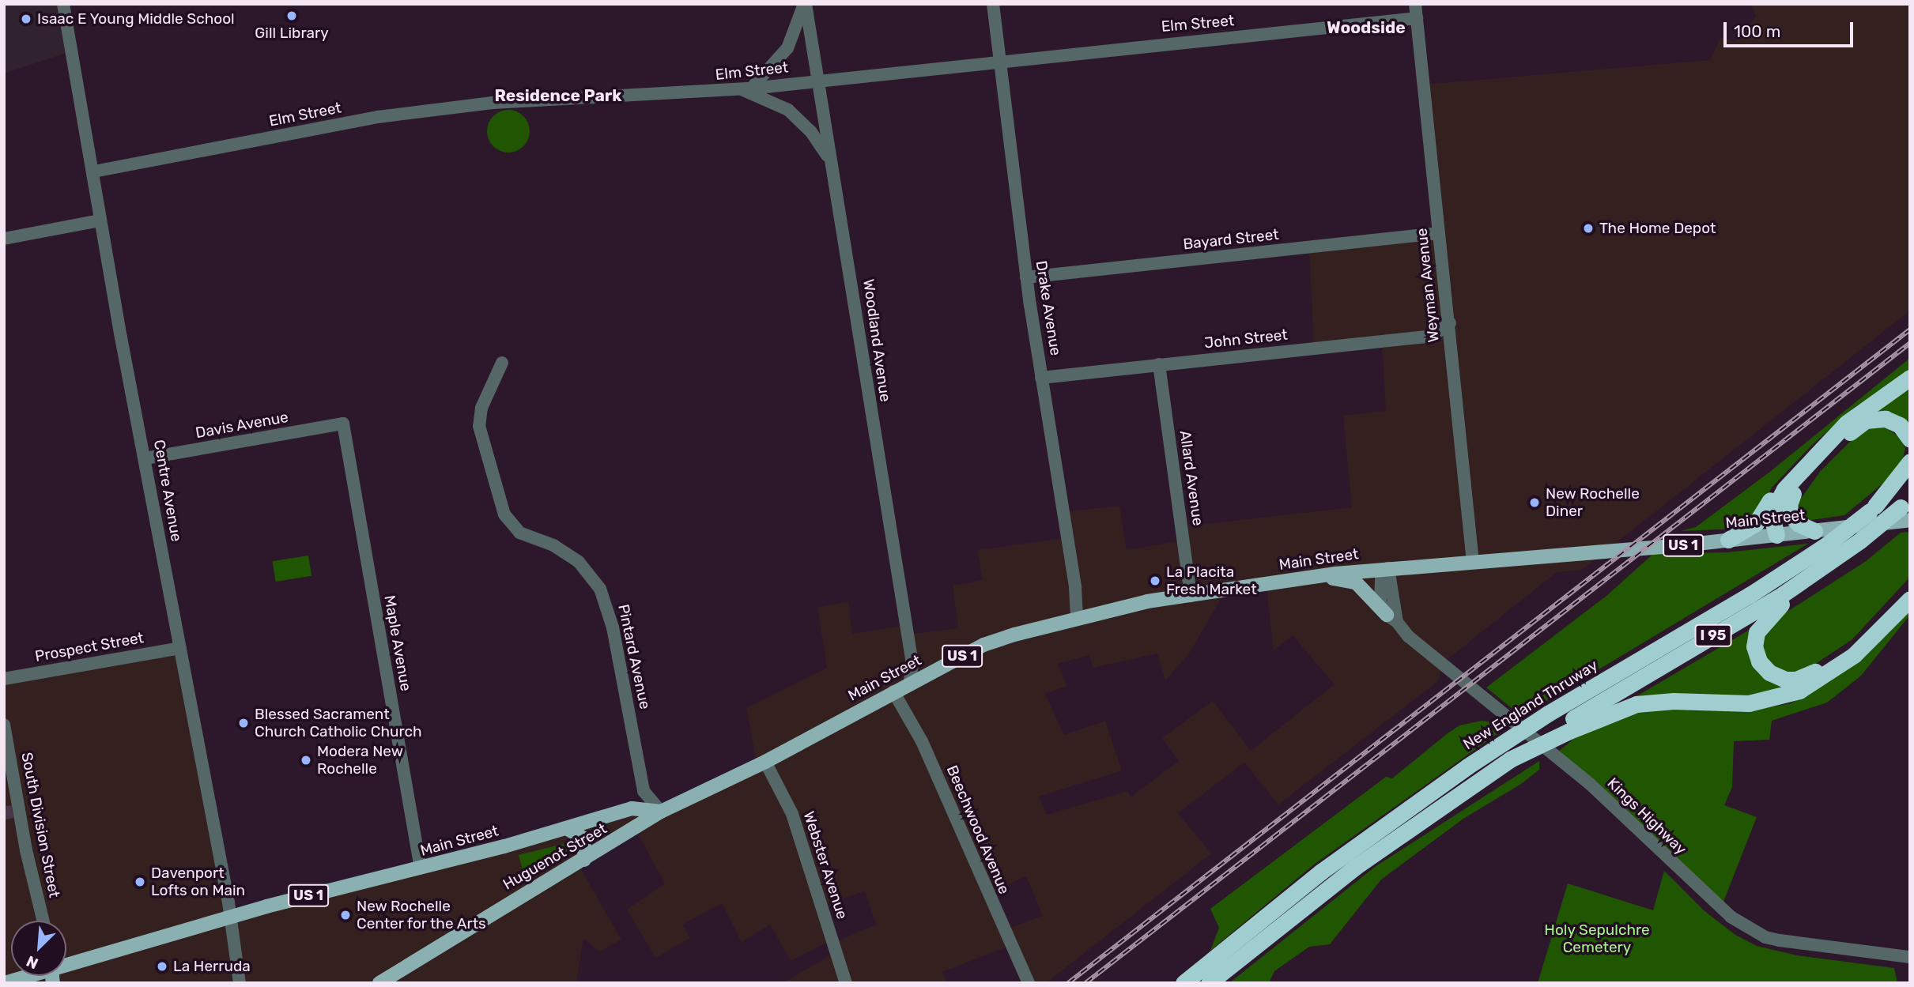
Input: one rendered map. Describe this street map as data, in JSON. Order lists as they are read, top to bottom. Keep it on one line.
{"streets":{"highway":["I 95","New England Thruway"],"main road":["Main Street","US 1","Huguenot Street"],"street":["Elm Street","Bayard Street","Weyman Avenue","Drake Avenue","John Street","Woodland Avenue","Davis Avenue","Allard Avenue","Centre Avenue","Maple Avenue","Prospect Street","Pintard Avenue","Kings Highway","South Division Street","Beechwood Avenue","Webster Avenue"]},"crossings":[["Elm Street","Weyman Avenue"],["Elm Street","Drake Avenue"],["Elm Street","Woodland Avenue"],["Elm Street","Centre Avenue"],["Bayard Street","Weyman Avenue"],["Bayard Street","Drake Avenue"],["Weyman Avenue","John Street"],["Weyman Avenue","Main Street"],["Drake Avenue","John Street"],["Drake Avenue","Main Street"],["John Street","Allard Avenue"],["Woodland Avenue","Main Street"],["Davis Avenue","Centre Avenue"],["Davis Avenue","Maple Avenue"],["Allard Avenue","Main Street"],["Centre Avenue","Main Street"],["Centre Avenue","Prospect Street"],["Main Street","I 95"],["Main Street","Maple Avenue"],["Main Street","Pintard Avenue"],["Main Street","Beechwood Avenue"],["Main Street","Huguenot Street"],["Main Street","Webster Avenue"],["Pintard Avenue","Huguenot Street"]],"districts":["Woodside","Residence Park"],"parks":["Holy Sepulchre Cemetery"],"places":["Gill Library","Isaac E Young Middle School","The Home Depot","New Rochelle Diner","La Placita Fresh Market","Blessed Sacrament Church Catholic Church","Modera New Rochelle","Davenport Lofts on Main","New Rochelle Center for the Arts","La Herruda"],"scale_bar":"100 m","north":"bottom left"}
